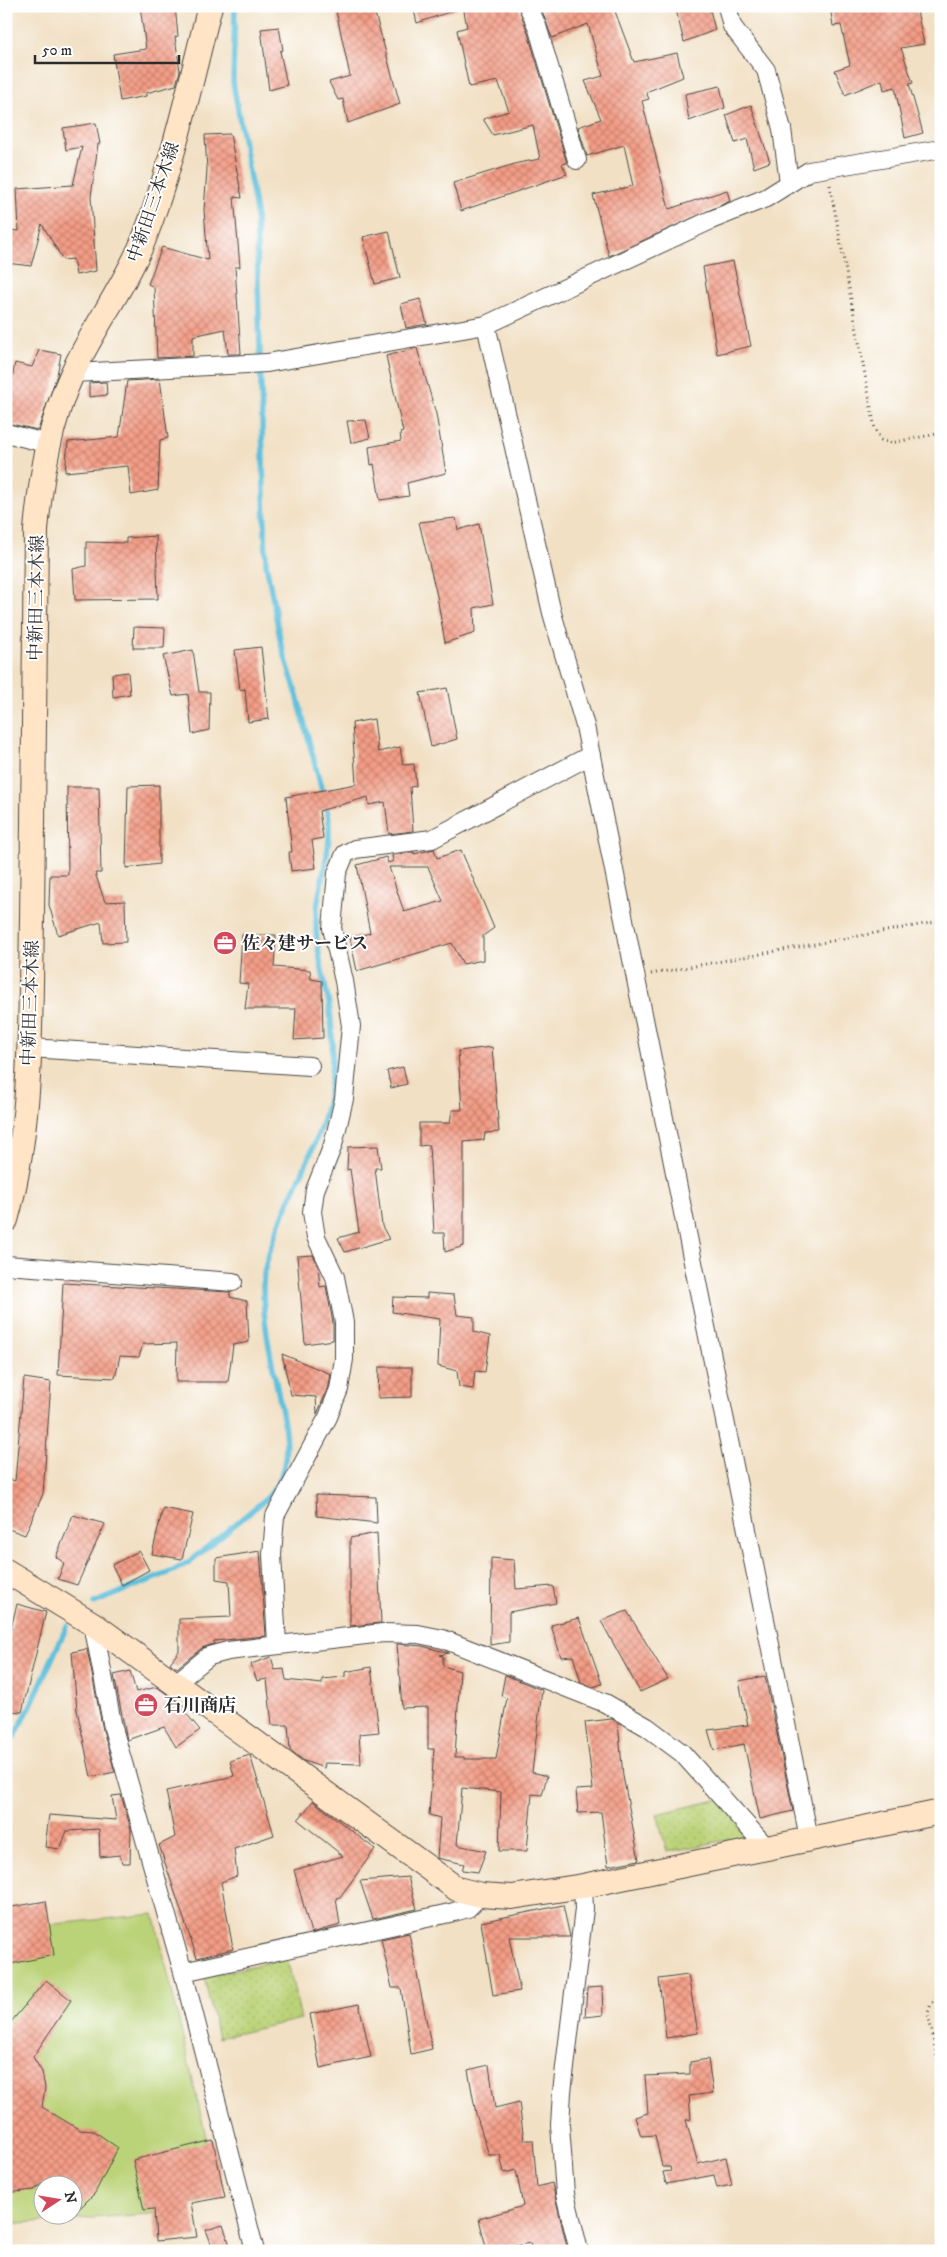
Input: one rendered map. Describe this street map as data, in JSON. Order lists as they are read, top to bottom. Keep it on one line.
{"streets":{"main road":["中新田三本木線"]},"places":{"office":["佐々建サービス","石川商店"]},"scale_bar":"50 m","north":"right"}
